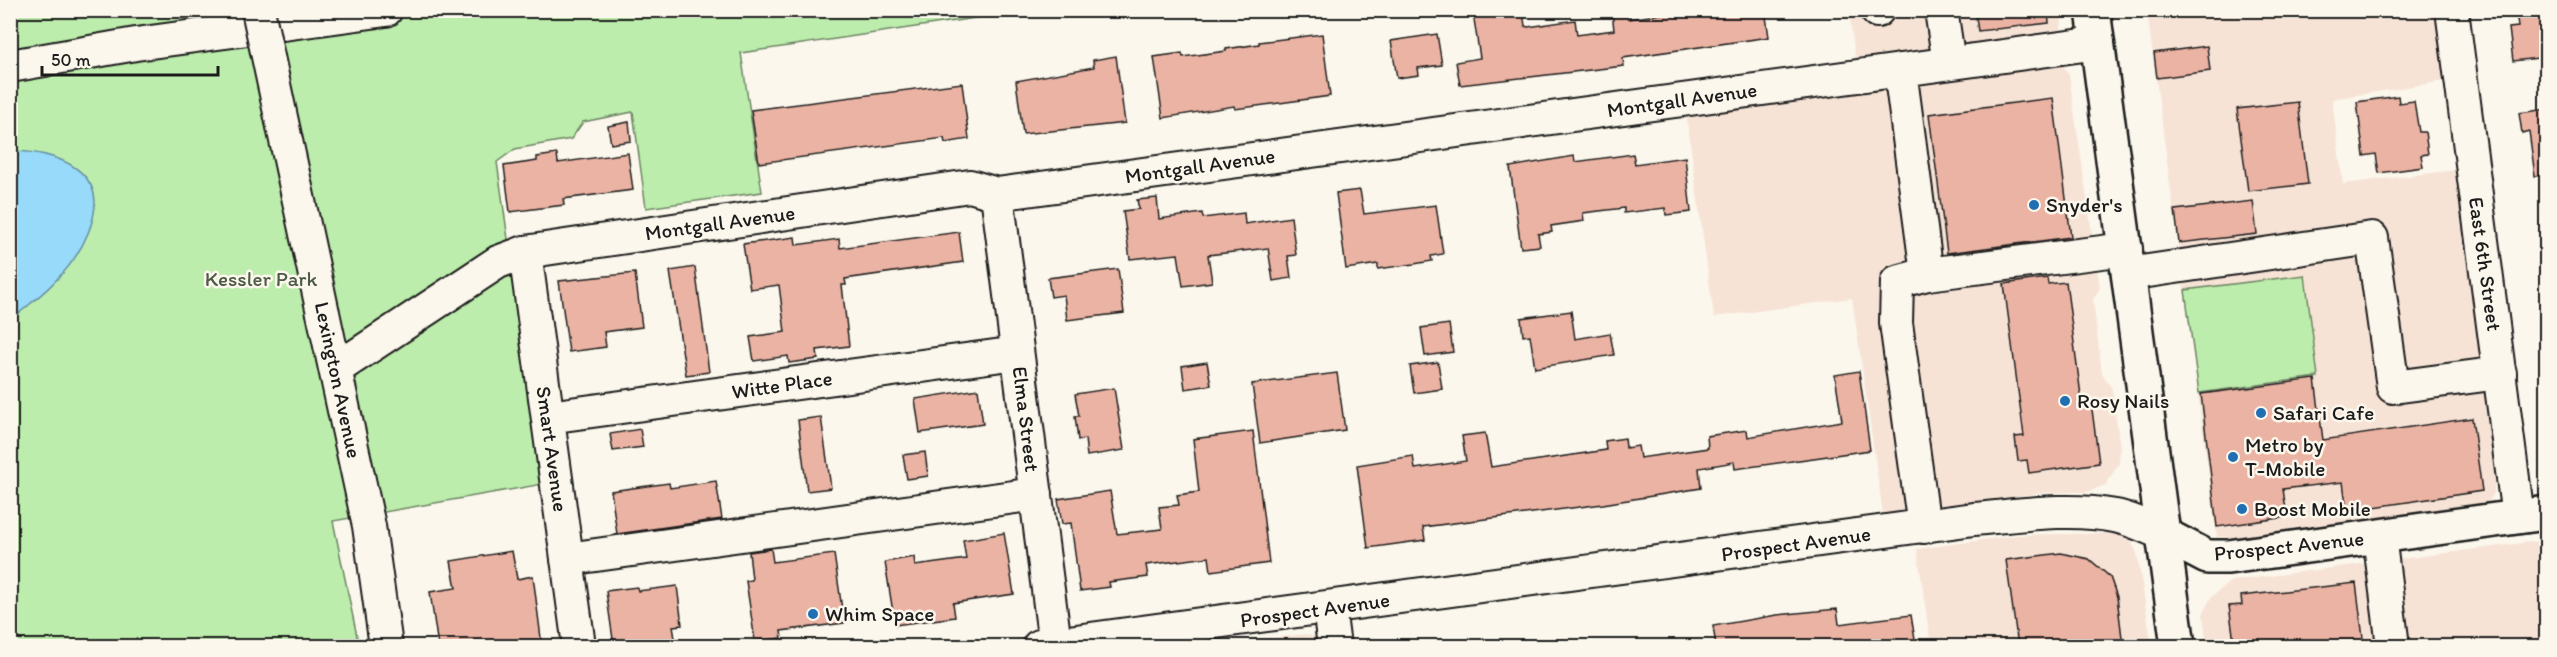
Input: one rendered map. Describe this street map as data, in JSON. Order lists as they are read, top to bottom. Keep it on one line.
{"streets":{"main road":["Prospect Avenue"],"street":["Montgall Avenue","East 6th Street","Lexington Avenue","Witte Place","Elma Street","Smart Avenue"]},"crossings":[["Montgall Avenue","Lexington Avenue"],["Montgall Avenue","Elma Street"],["Montgall Avenue","Smart Avenue"],["East 6th Street","Prospect Avenue"],["Witte Place","Elma Street"],["Witte Place","Smart Avenue"],["Elma Street","Prospect Avenue"]],"parks":["Kessler Park"],"places":["Snyder's","Rosy Nails","Safari Cafe","Metro by T-Mobile","Boost Mobile","Whim Space"],"scale_bar":"50 m"}
